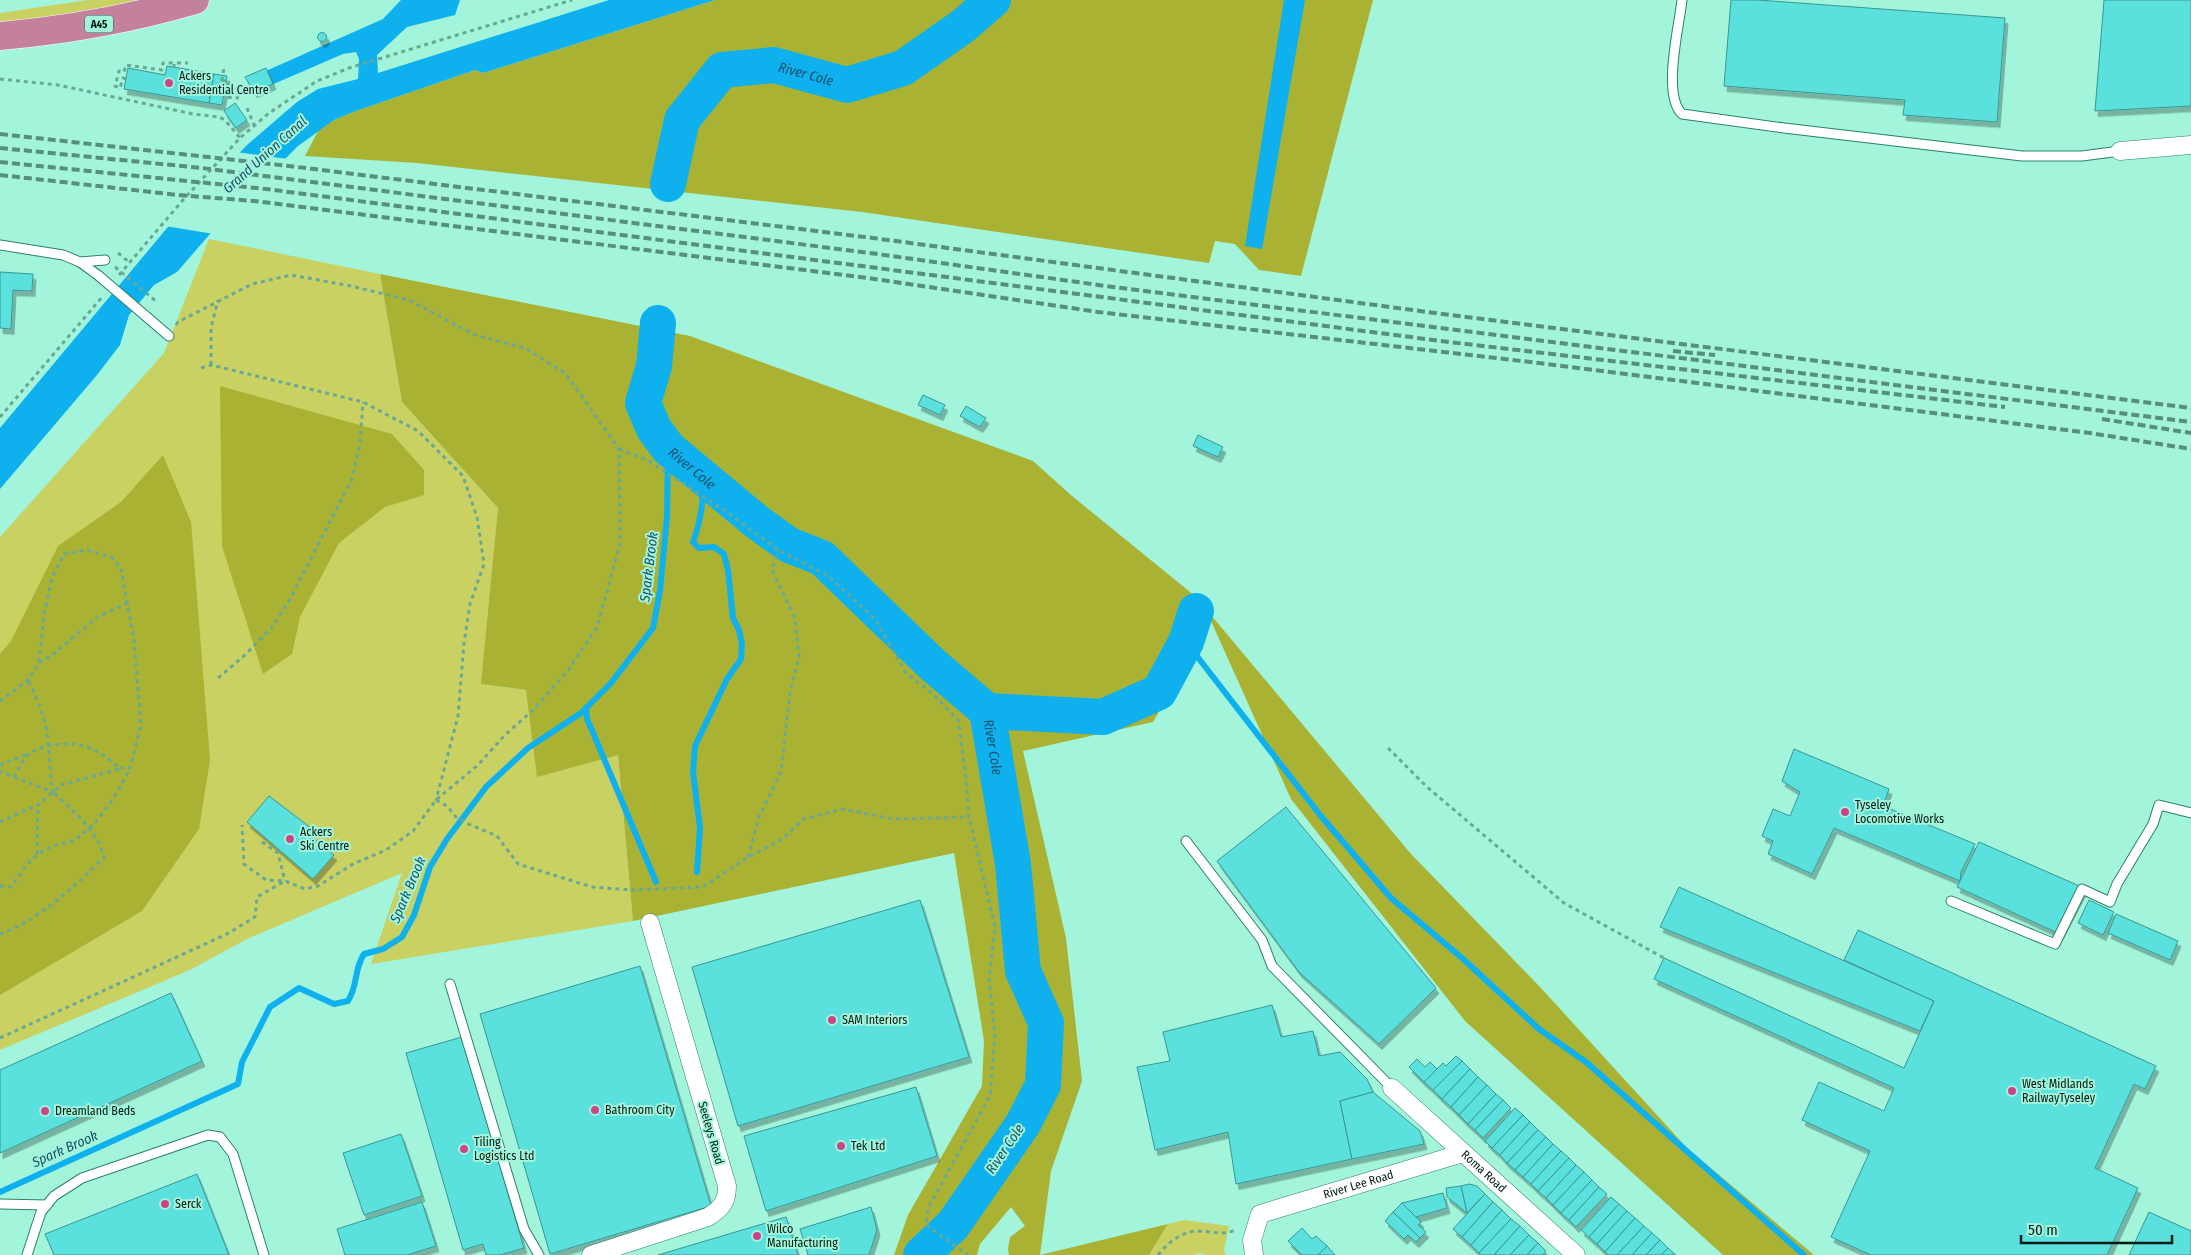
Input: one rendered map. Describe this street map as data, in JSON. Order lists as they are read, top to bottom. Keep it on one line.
{"streets":{"highway":["A45"],"street":["Seeleys Road","Roma Road","River Lee Road"]},"crossings":[["Roma Road","River Lee Road"]],"water":["River Cole","Grand Union Canal","Spark Brook"],"places":["Ackers Residential Centre","Tyseley Locomotive Works","Ackers Ski Centre","SAM Interiors","West Midlands RailwayTyseley","Bathroom City","Dreamland Beds","Tek Ltd","Tiling Logistics Ltd","Serck","Wilco Manufacturing"],"scale_bar":"50 m"}
